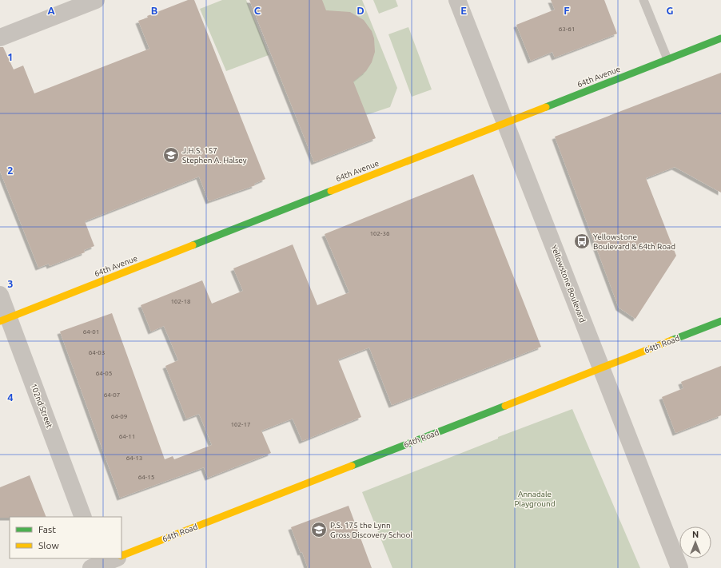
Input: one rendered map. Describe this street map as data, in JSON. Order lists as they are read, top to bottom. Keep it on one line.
{"streets":{"street":["64th Avenue","Yellowstone Boulevard","64th Road","102nd Street"]},"crossings":[["64th Avenue","Yellowstone Boulevard"],["64th Avenue","102nd Street"],["Yellowstone Boulevard","64th Road"]],"parks":["Annadale Playground"],"places":{"school or university":["J.H.S. 157 Stephen A. Halsey","P.S. 175 the Lynn Gross Discovery School"],"bus stop":["Yellowstone Boulevard & 64th Road"]},"house_numbers":["63-61","102-36","102-18","64-01","64-03","64-05","64-07","64-09","102-17","64-11","64-13","64-15"],"legend":["Fast","Slow"],"north":"top","grid":{"columns":["A","B","C","D","E","F","G"],"rows":["1","2","3","4"]}}
